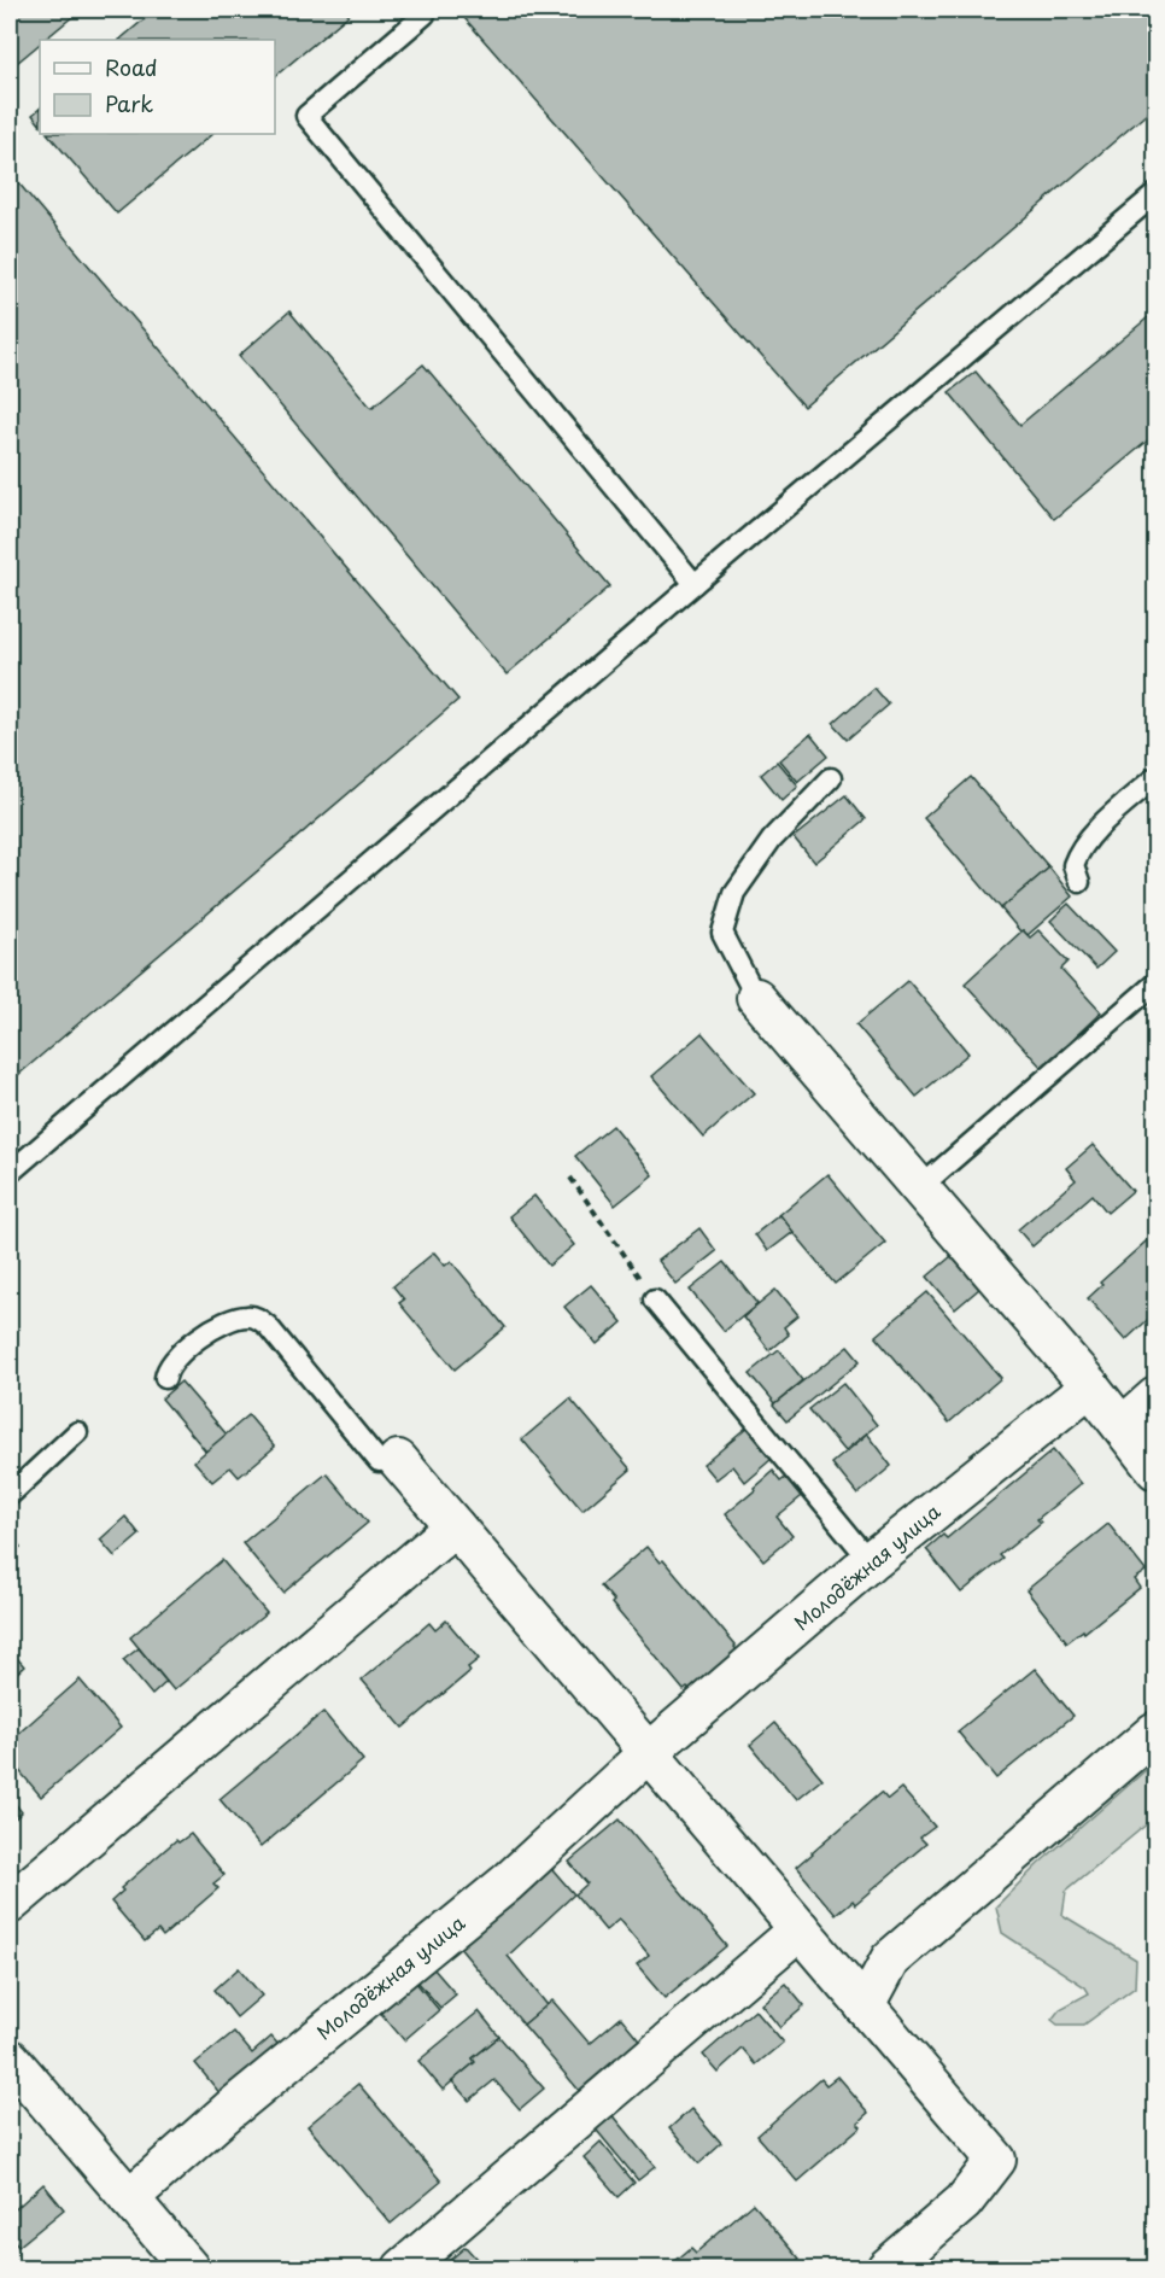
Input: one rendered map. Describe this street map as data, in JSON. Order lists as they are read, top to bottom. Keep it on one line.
{"streets":{"street":["Молодёжная улица"]},"legend":["Road","Park"]}
